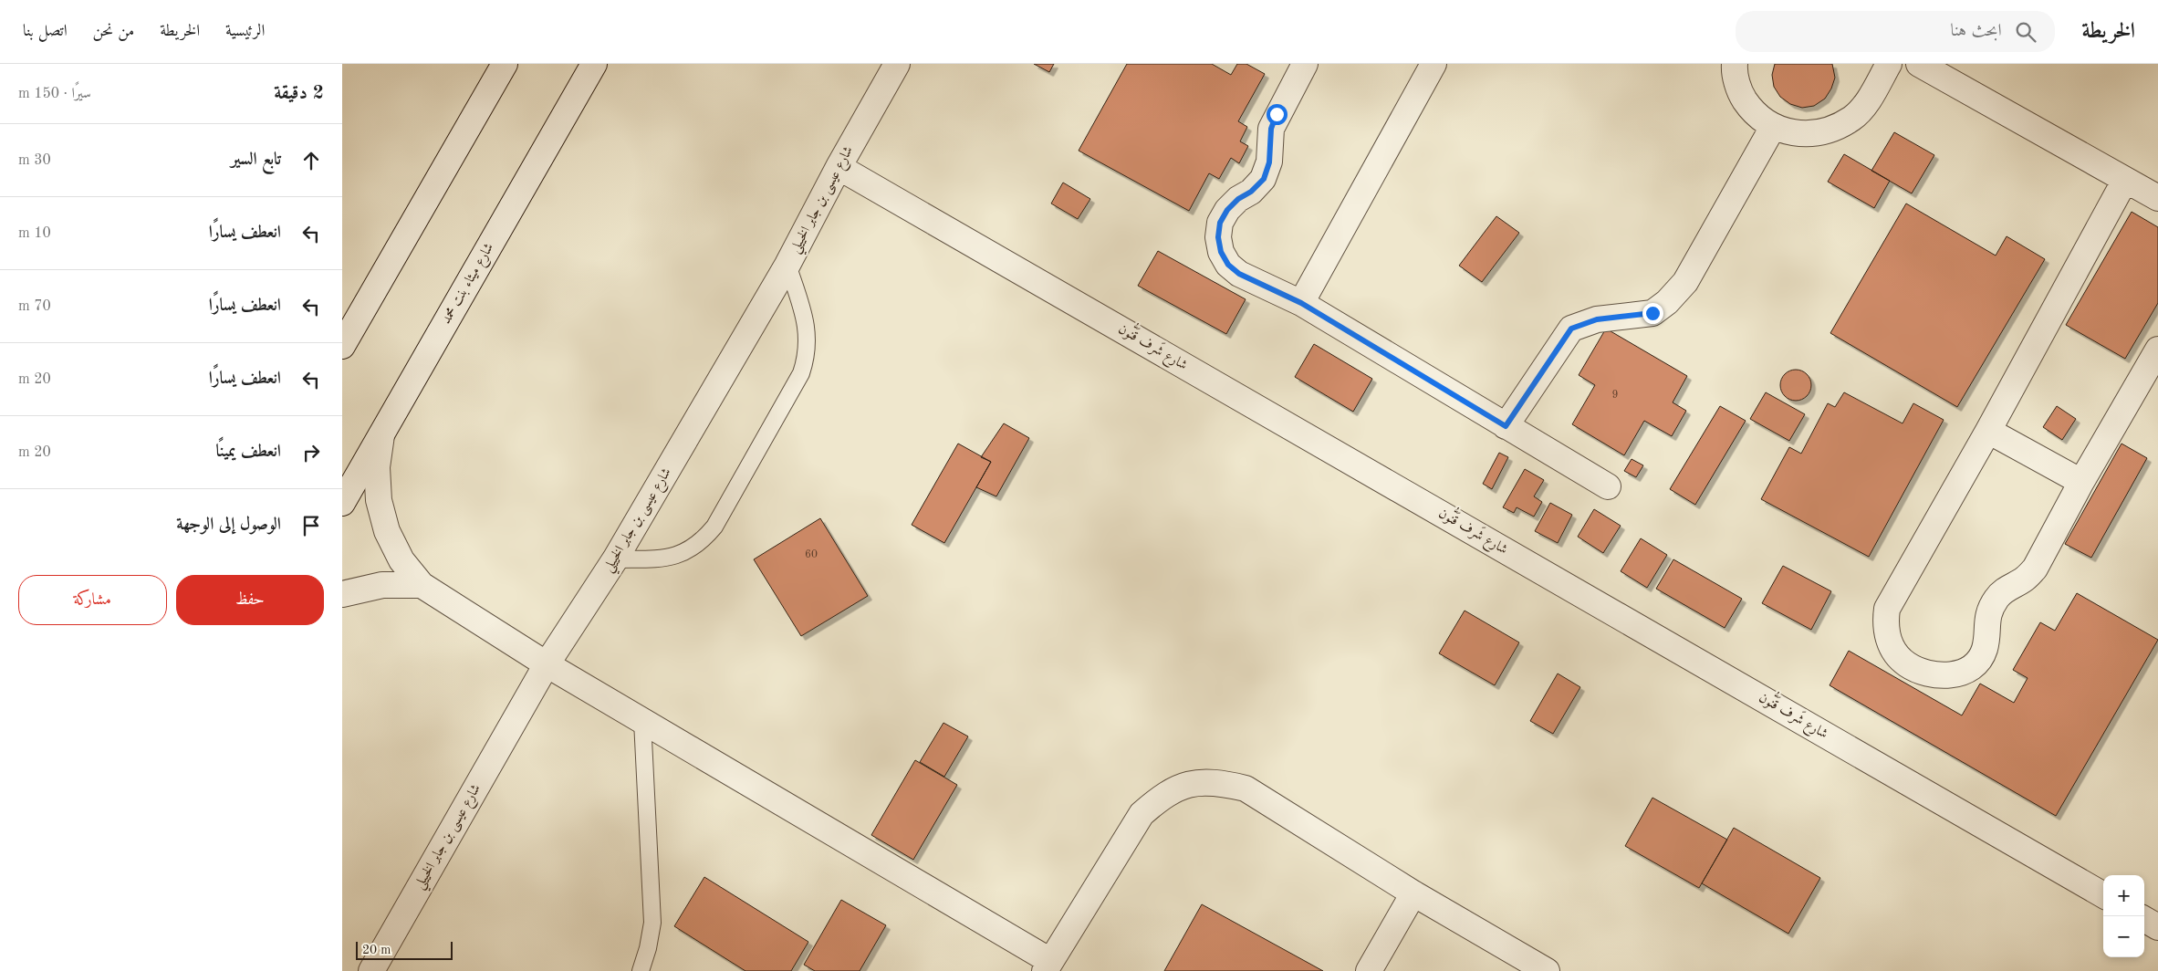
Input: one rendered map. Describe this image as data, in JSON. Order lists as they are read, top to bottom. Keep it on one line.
{"streets":{"street":["شارع عيسى بن جابر الخييلي","شارع ميثاء بنت محمد","شارع شَرف قَنُّون"]},"crossings":[["شارع عيسى بن جابر الخييلي","شارع شَرف قَنُّون"]],"house_numbers":["9","60"],"scale_bar":"20 m","page":{"header":"الخريطة","search":"ابحث هنا","nav":["الرئيسية","الخريطة","من نحن","اتصل بنا"],"heading":["2 دقيقة","سيرًا · 150 m"],"list":[["تابع السير","30 m"],["انعطف يسارًا","10 m"],["انعطف يسارًا","70 m"],["انعطف يسارًا","20 m"],["انعطف يمينًا","20 m"],"الوصول إلى الوجهة"],"buttons":["حفظ","مشاركة"],"map_buttons":["+","−"],"scale":"20 m"}}
